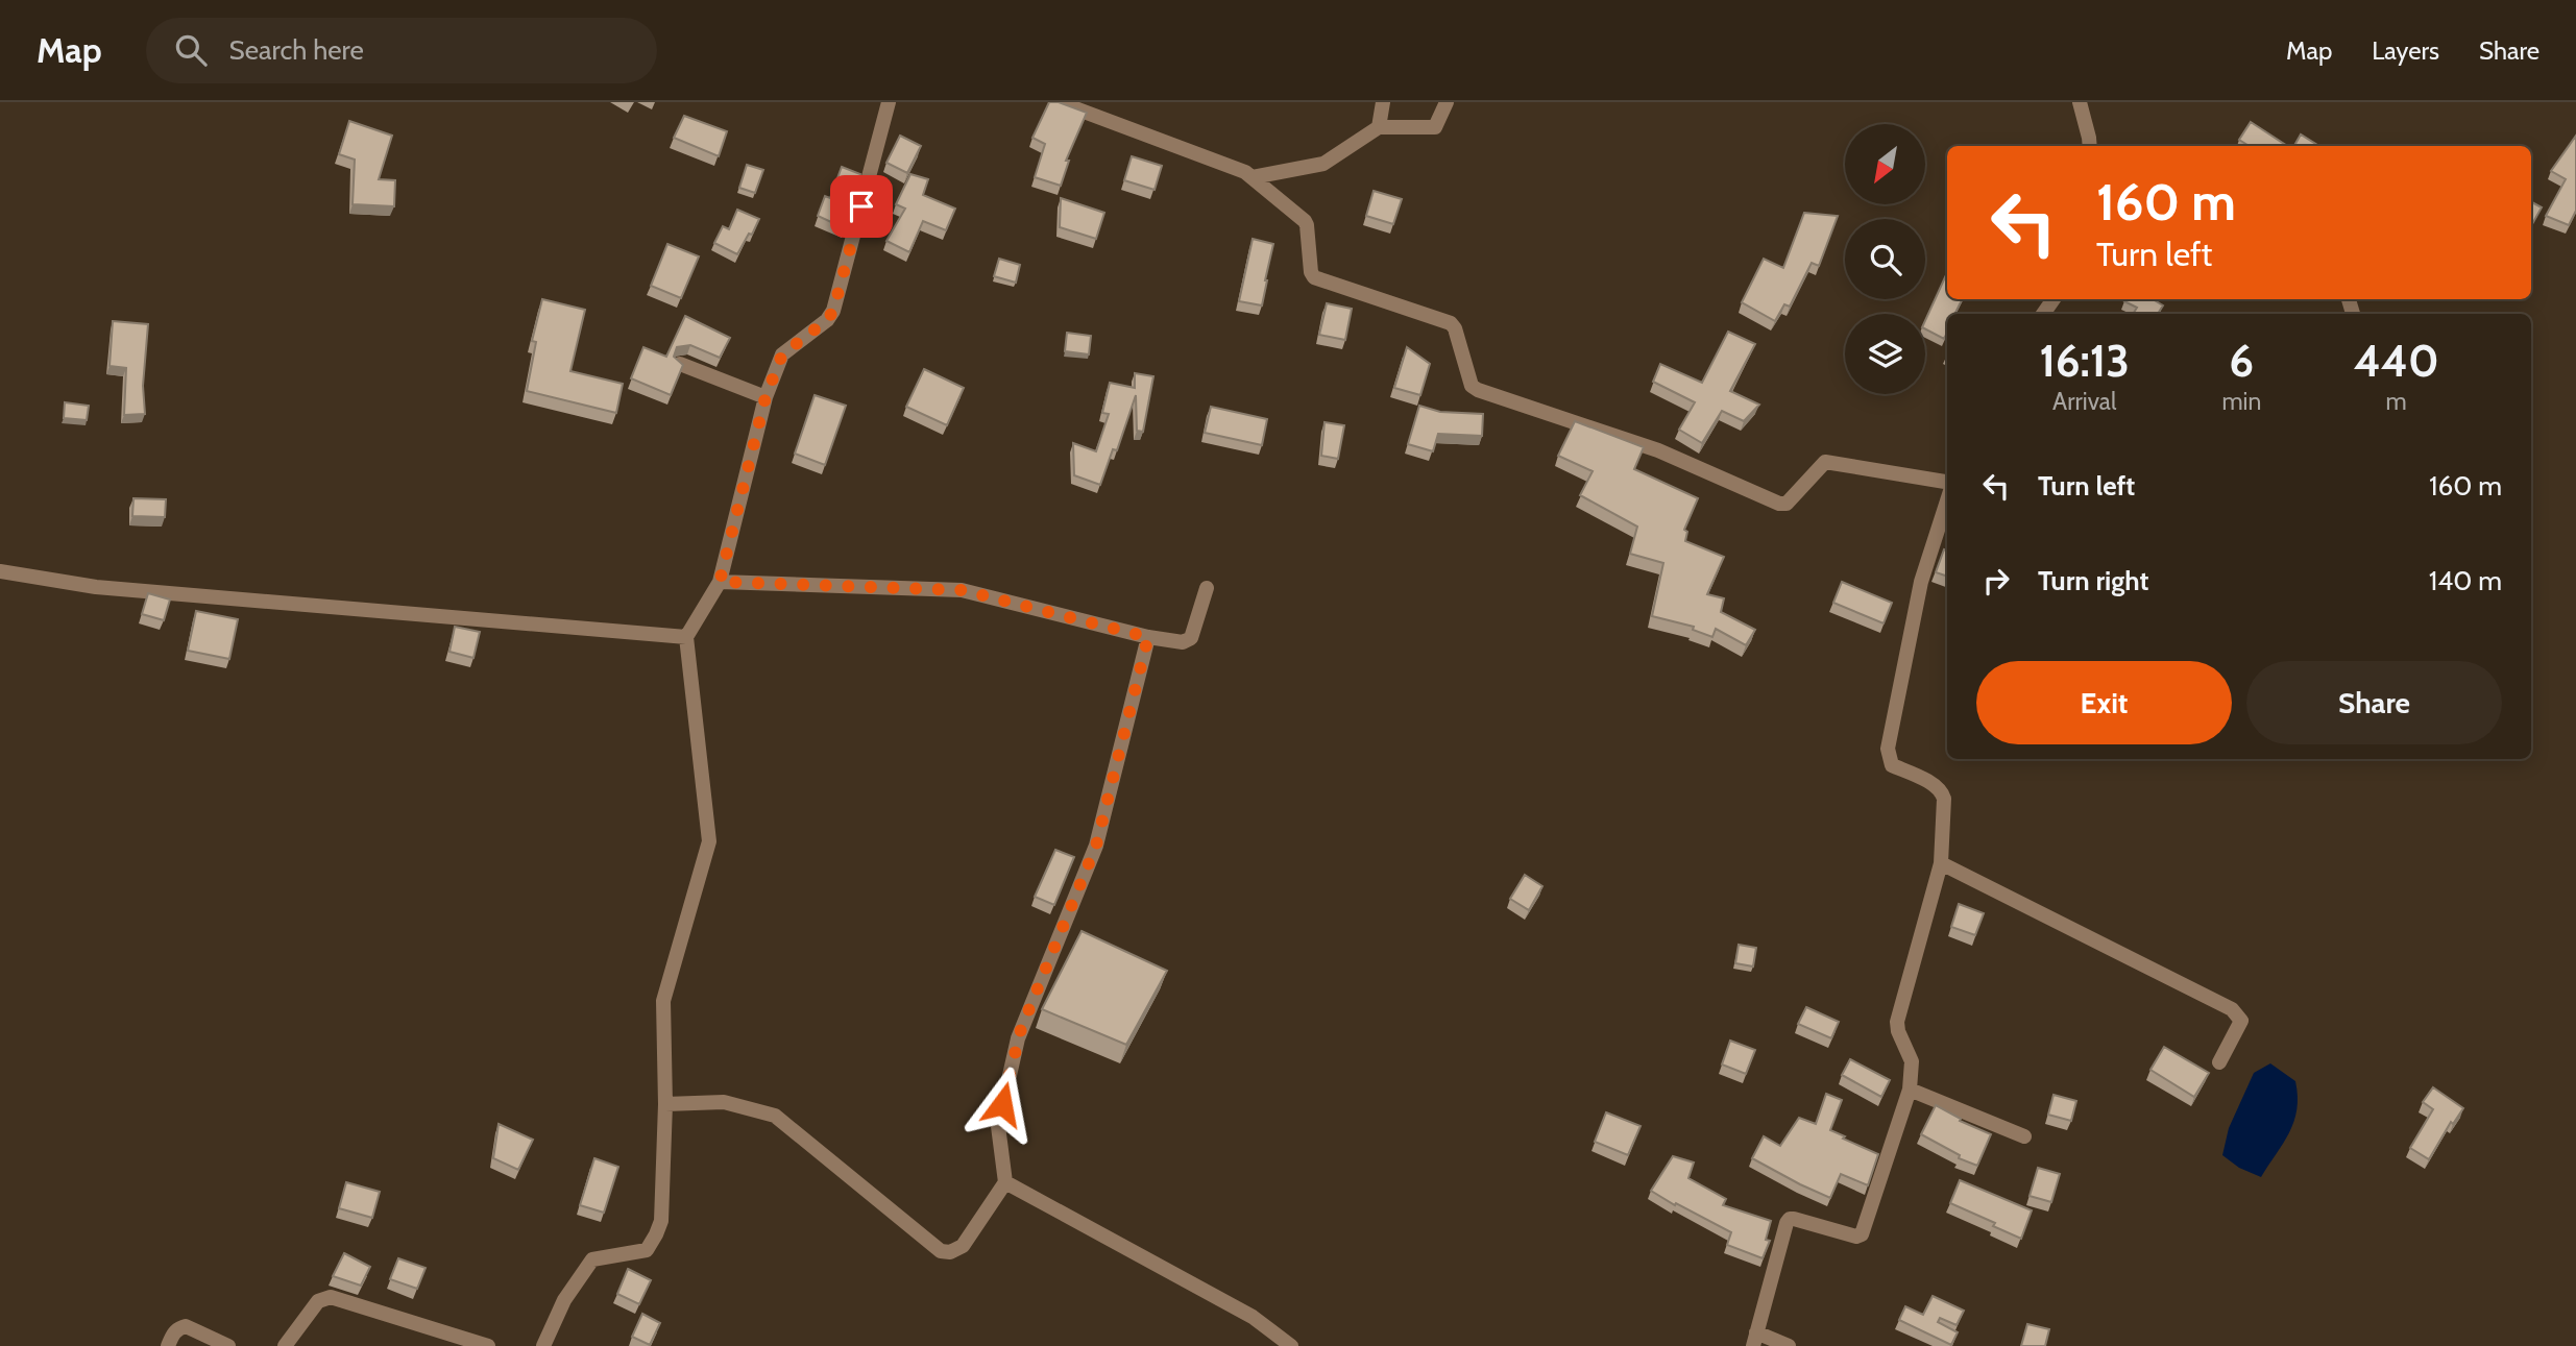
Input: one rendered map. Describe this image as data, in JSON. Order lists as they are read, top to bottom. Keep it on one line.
{"north":"bottom left","page":{"header":"Map","search":"Search here","nav":["Map","Layers","Share"],"turn":["160 m","Turn left"],"eta":["16:13","Arrival","6","min","440","m"],"list":[{"name":"Turn left","value":"160 m"},{"name":"Turn right","value":"140 m"}],"buttons":["Exit","Share"]}}
